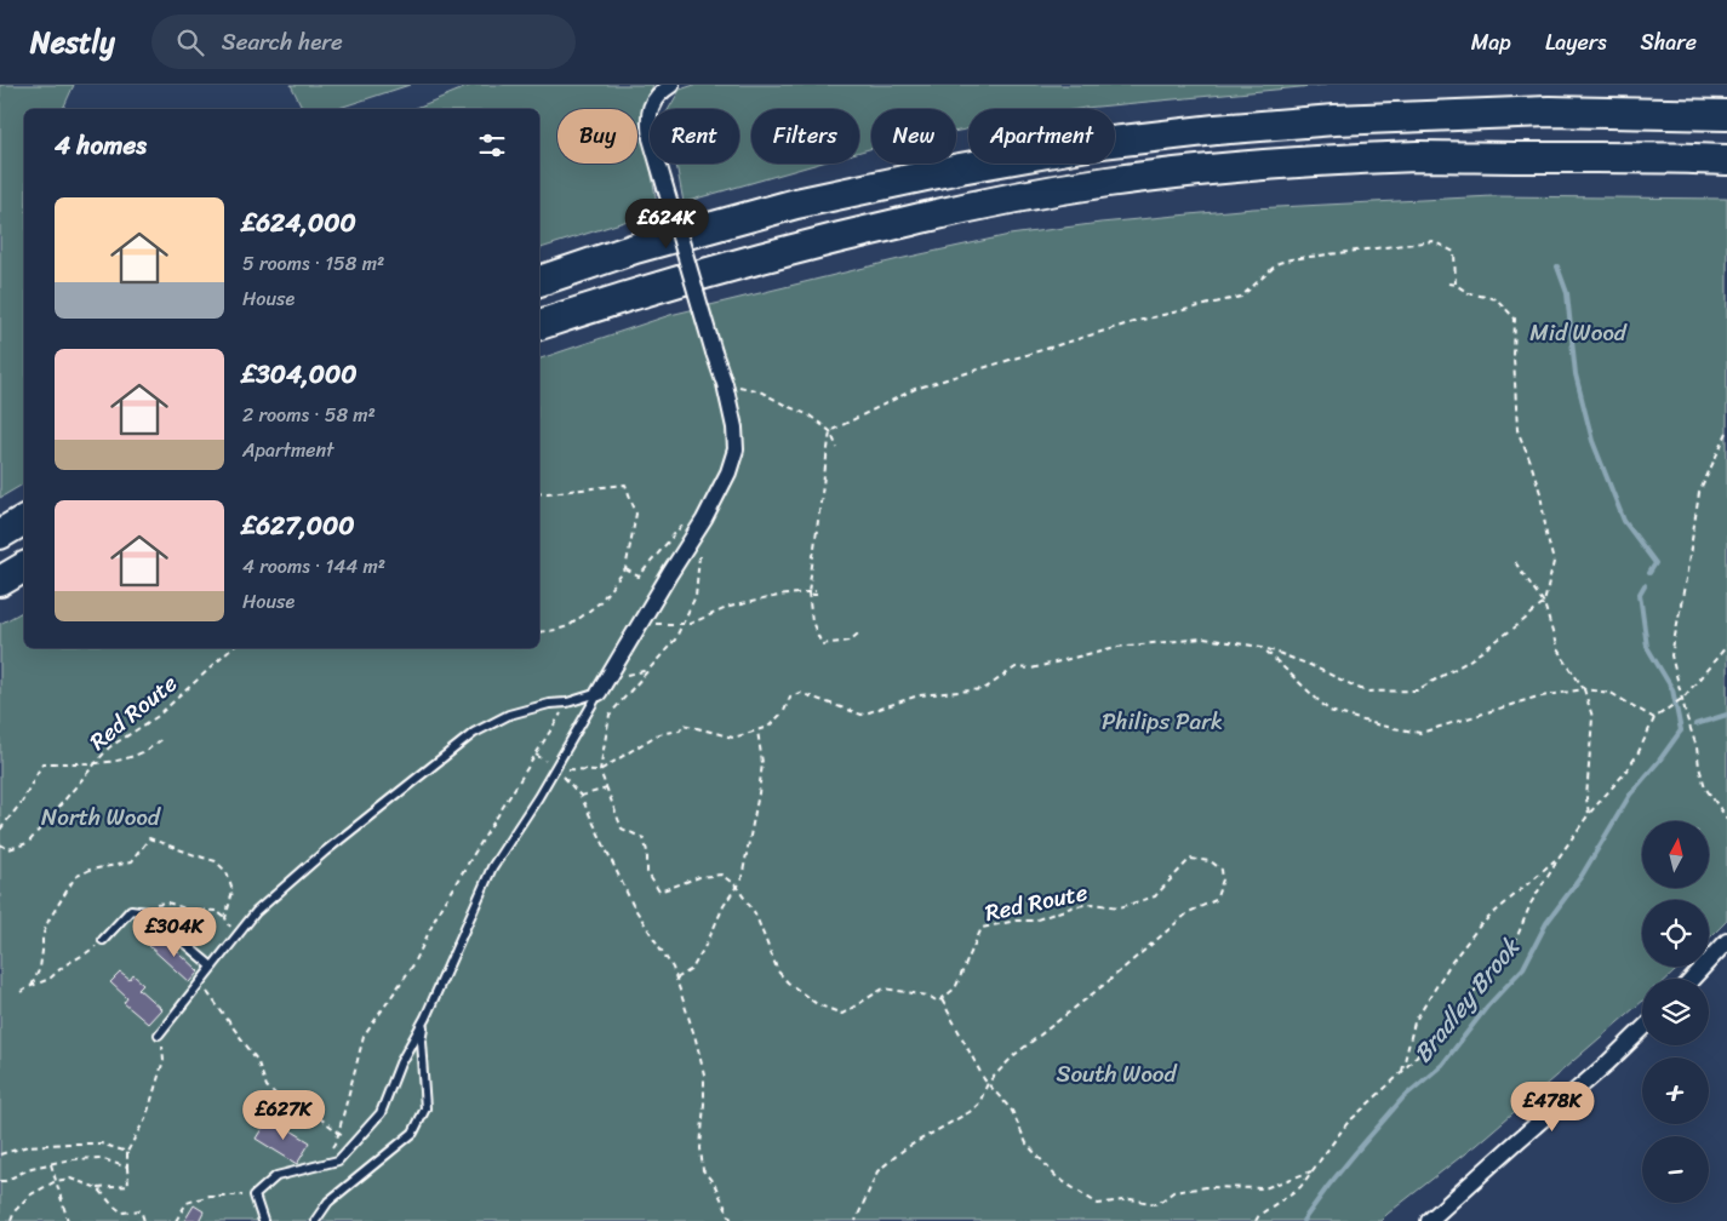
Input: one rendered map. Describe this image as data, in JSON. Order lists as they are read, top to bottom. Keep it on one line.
{"streets":{"path":["Red Route"]},"water":["Bradley Brook"],"parks":["Mid Wood","Philips Park","North Wood","South Wood"],"north":"top","page":{"header":"Nestly","search":"Search here","nav":["Map","Layers","Share"],"chip":["Buy","Rent","Filters","New","Apartment"],"heading":"4 homes","list":[{"name":"£624,000","note":"5 rooms · 158 m² · House"},{"name":"£304,000","note":"2 rooms · 58 m² · Apartment"},{"name":"£627,000","note":"4 rooms · 144 m² · House"}],"price":["£624K","£304K","£478K","£627K"],"map_buttons":["+","−"]}}
